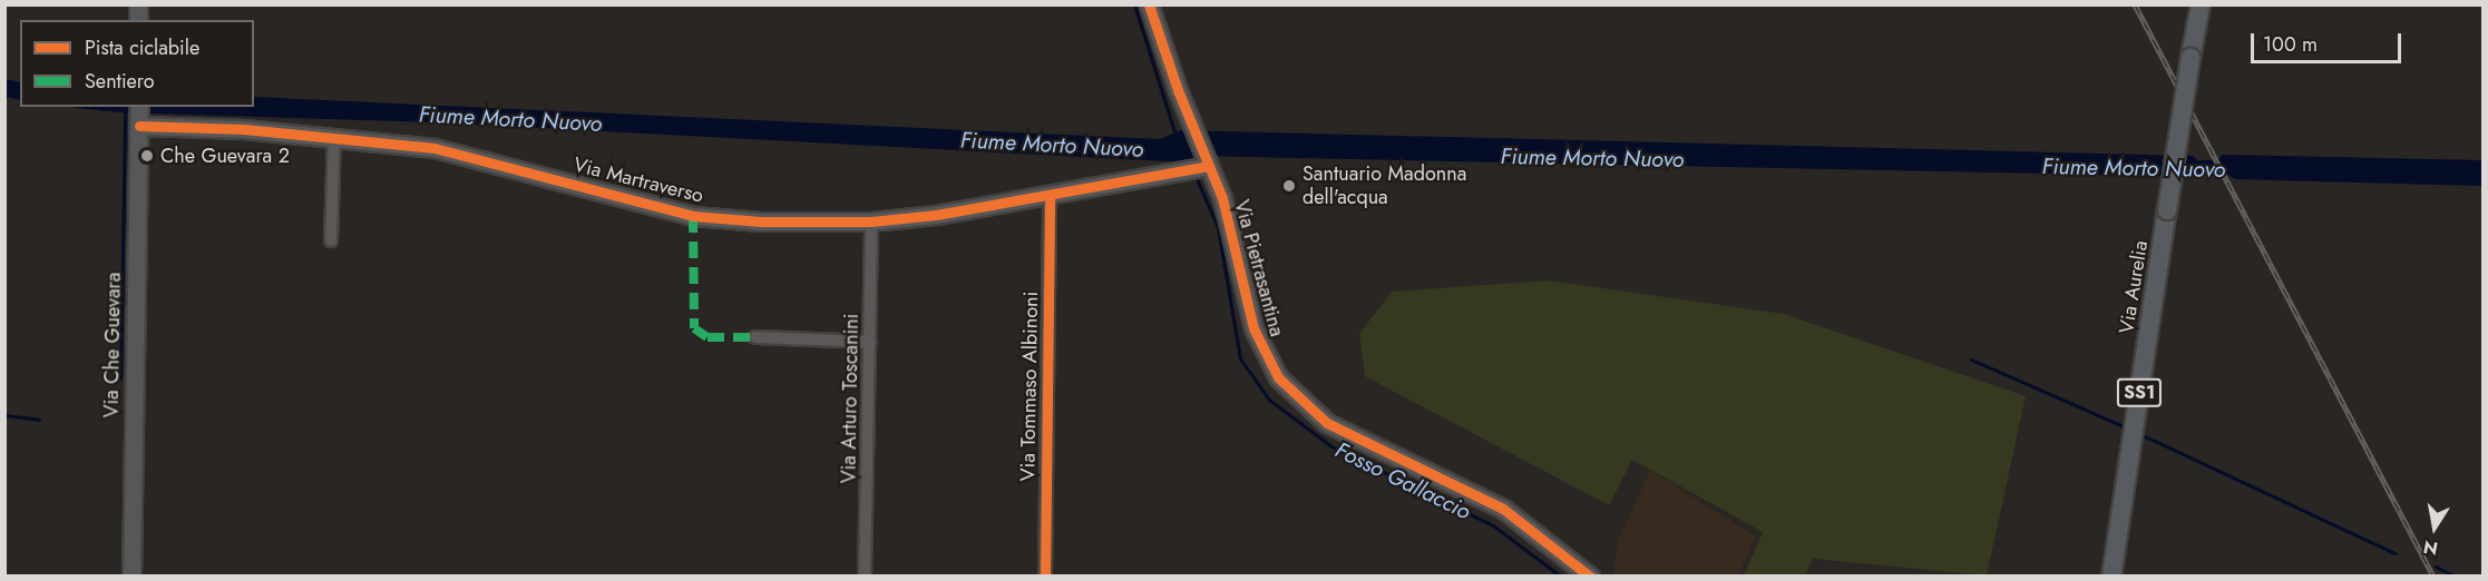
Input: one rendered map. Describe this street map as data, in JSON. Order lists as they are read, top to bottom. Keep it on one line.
{"streets":{"main road":["Via Aurelia","SS1"],"street":["Via Martraverso","Via Pietrasantina","Via Che Guevara","Via Tommaso Albinoni","Via Arturo Toscanini"]},"crossings":[["Via Martraverso","Via Pietrasantina"],["Via Martraverso","Via Che Guevara"],["Via Martraverso","Via Tommaso Albinoni"],["Via Martraverso","Via Arturo Toscanini"]],"water":["Fiume Morto Nuovo","Fosso Gallaccio"],"places":["Che Guevara 2","Santuario Madonna dell'acqua"],"legend":["Pista ciclabile","Sentiero"],"scale_bar":"100 m","north":"bottom"}
